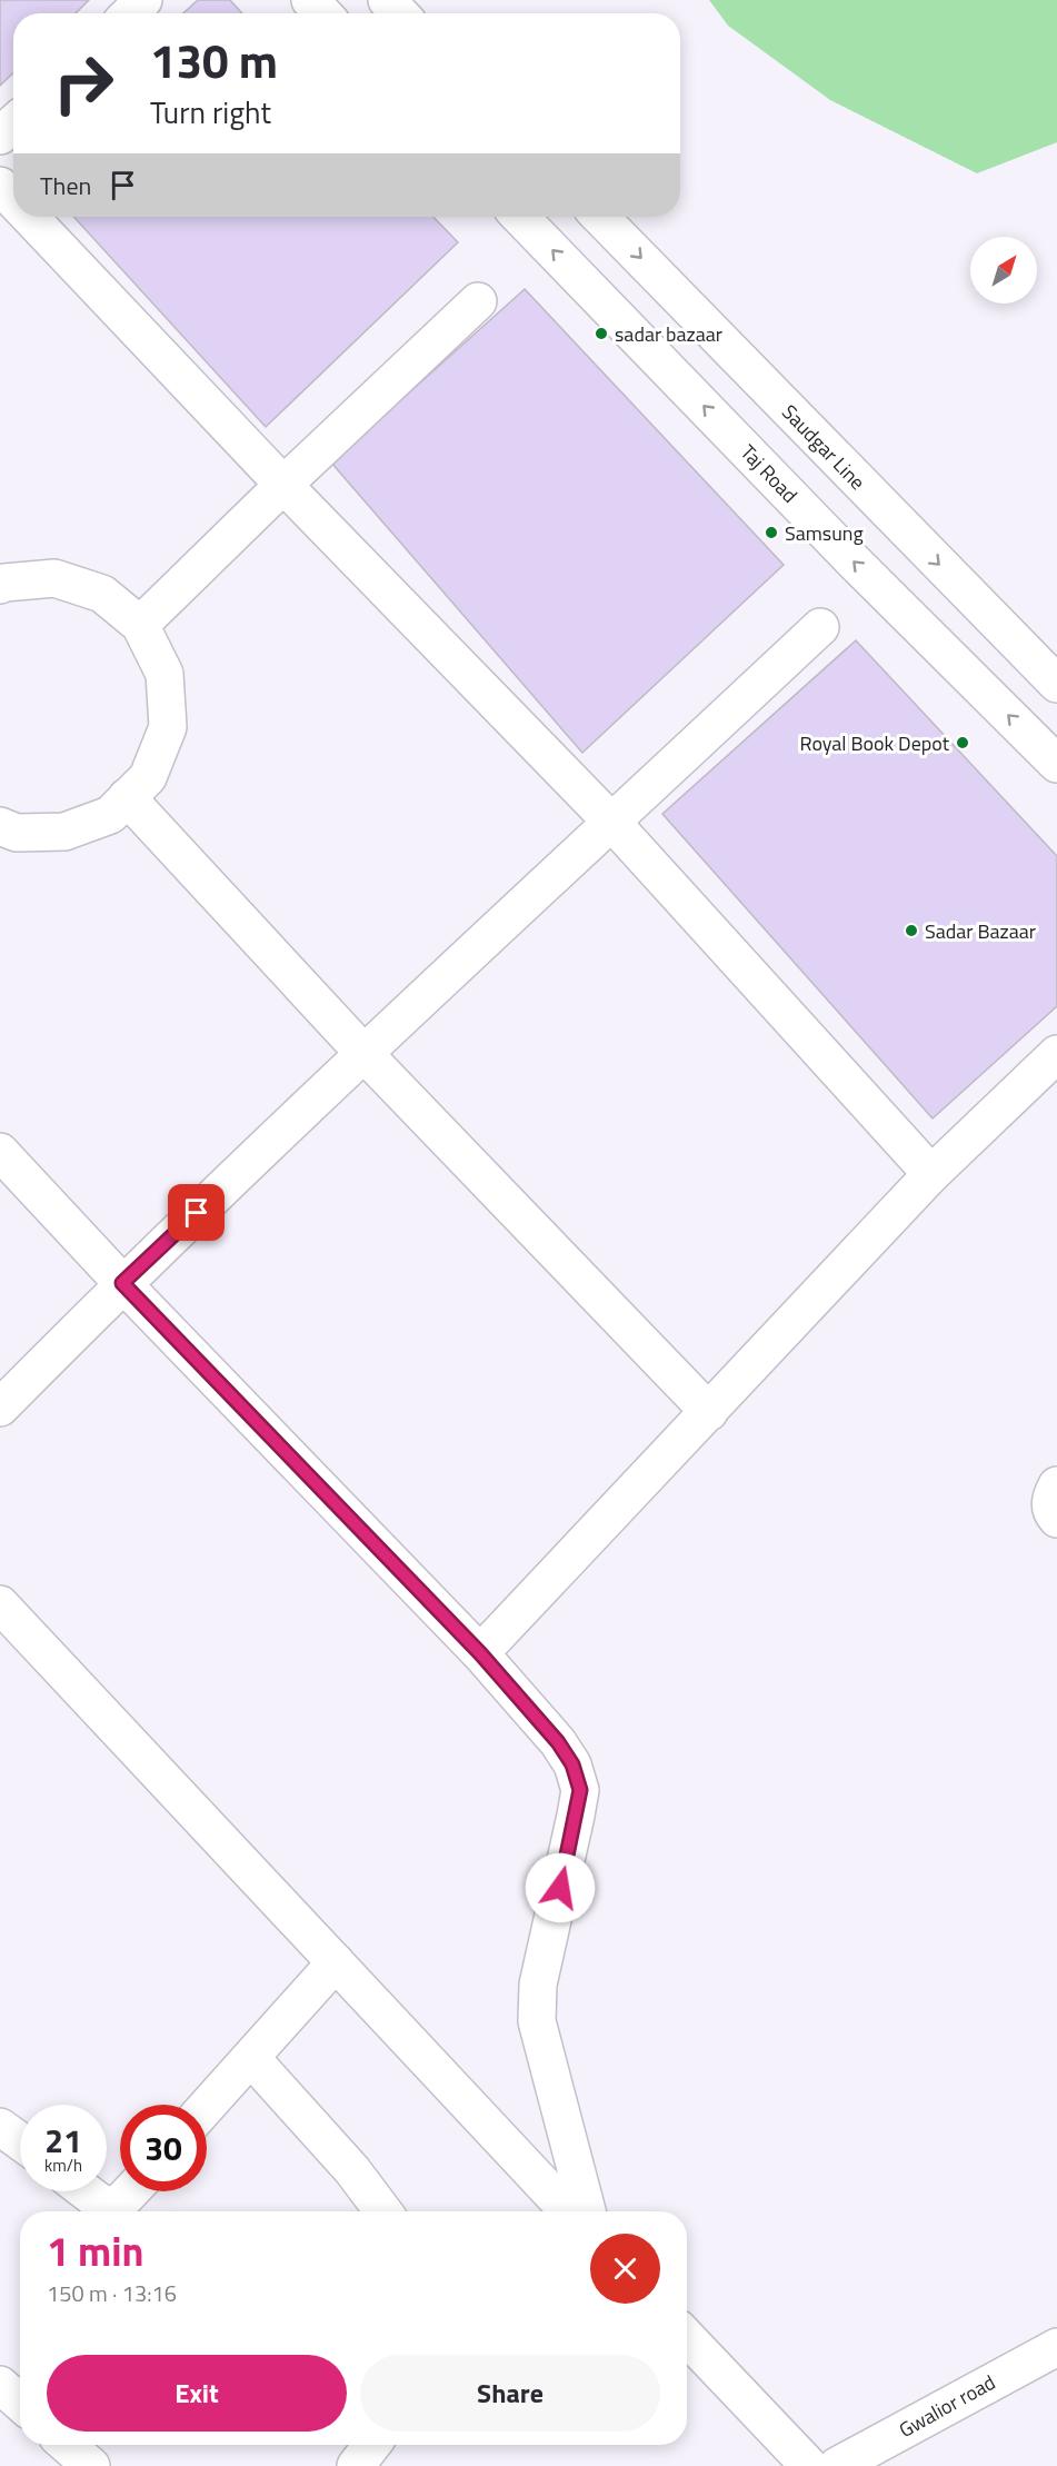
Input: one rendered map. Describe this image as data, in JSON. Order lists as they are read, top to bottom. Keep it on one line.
{"streets":{"street":["Saudgar Line","Taj Road","Gwalior road"]},"one_way":["Saudgar Line","Taj Road"],"places":["sadar bazaar","Samsung","Royal Book Depot","Sadar Bazaar"],"north":"top right","page":{"turn":["130 m","Turn right"],"then":"Then","speed":"21 km/h","limit":"30","heading":["1 min","150 m · 13:16"],"buttons":["Exit","Share"]}}
